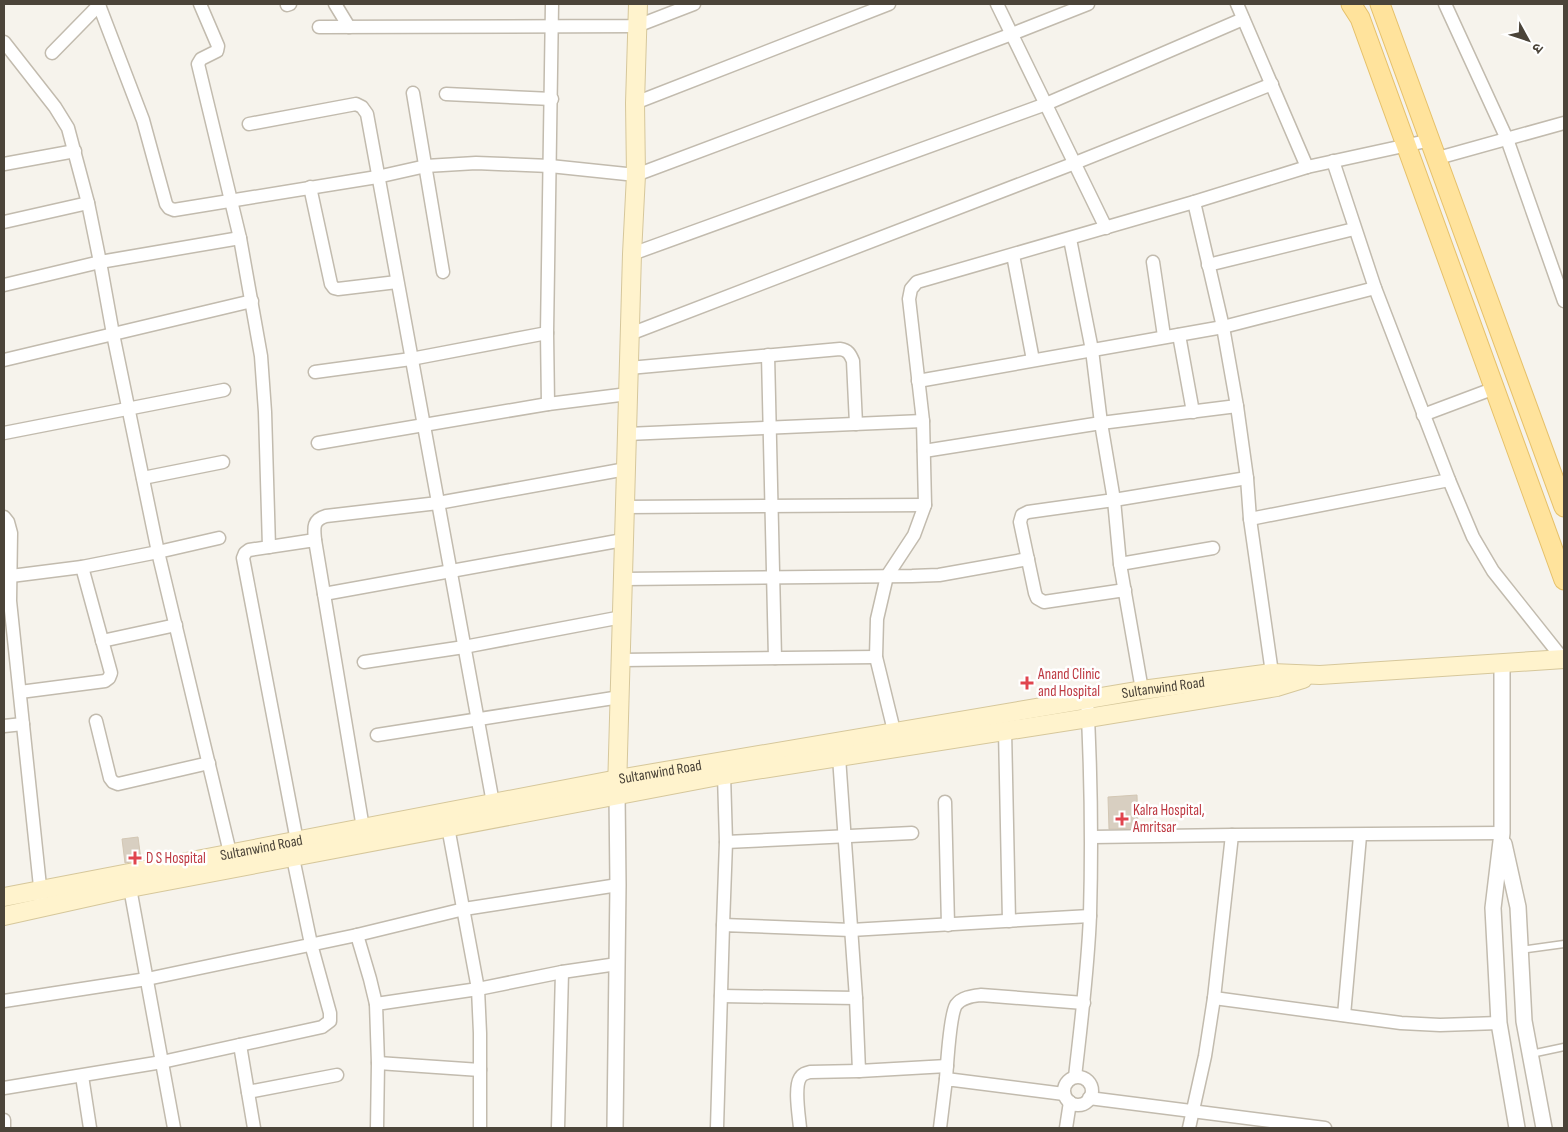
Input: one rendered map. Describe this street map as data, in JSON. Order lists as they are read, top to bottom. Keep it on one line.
{"streets":{"main road":["Sultanwind Road"]},"places":{"health":["Anand Clinic and Hospital","Kalra Hospital, Amritsar","D S Hospital"]},"north":"bottom right"}
